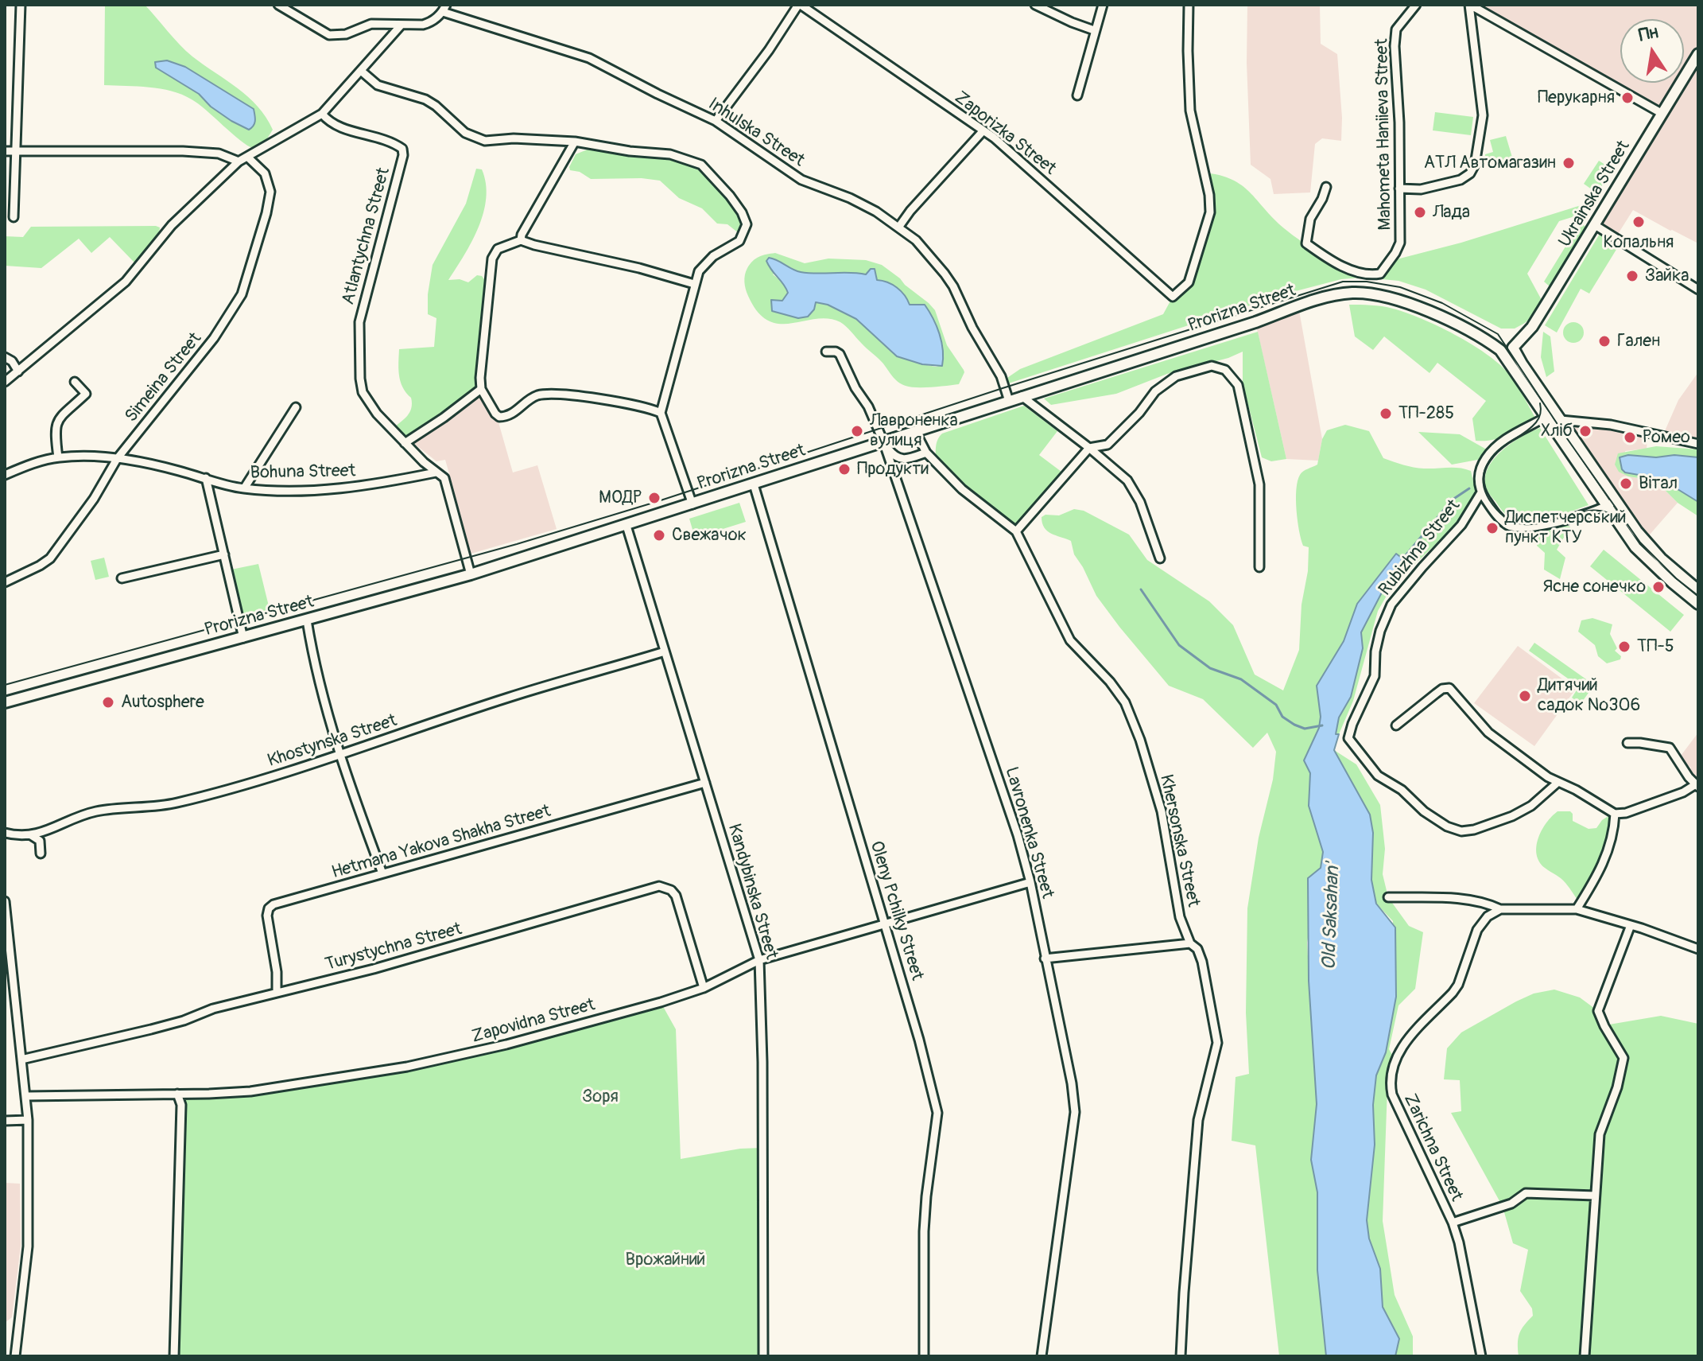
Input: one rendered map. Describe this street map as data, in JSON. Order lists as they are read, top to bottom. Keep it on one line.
{"streets":{"main road":["Ukrainska Street","Prorizna Street"],"street":["Inhulska Street","Zaporizka Street","Mahometa Haniieva Street","Atlantychna Street","Simeina Street","Bohuna Street","Rubizhna Street","Khostynska Street","Lavronenka Street","Khersonska Street","Hetmana Yakova Shakha Street","Kandybinska Street","Oleny Pchilky Street","Turystychna Street","Zapovidna Street","Zarichna Street"]},"crossings":[["Inhulska Street","Prorizna Street"],["Atlantychna Street","Prorizna Street"],["Atlantychna Street","Bohuna Street"],["Prorizna Street","Lavronenka Street"],["Prorizna Street","Khersonska Street"],["Prorizna Street","Kandybinska Street"],["Prorizna Street","Oleny Pchilky Street"],["Simeina Street","Bohuna Street"],["Khostynska Street","Kandybinska Street"],["Lavronenka Street","Zapovidna Street"],["Hetmana Yakova Shakha Street","Kandybinska Street"],["Hetmana Yakova Shakha Street","Turystychna Street"],["Kandybinska Street","Zapovidna Street"],["Oleny Pchilky Street","Zapovidna Street"],["Turystychna Street","Zapovidna Street"]],"water":["Old Saksahan'"],"parks":["Зоря","Врожайний"],"places":["Перукарня","АТЛ Автомагазин","Лада","Копальня","Зайка","Гален","ТП-285","Лавроненка вулиця","Хліб","Ромео","Продукти","Вітал","МОДР","Диспетчерський пункт КТУ","Свежачок","Ясне сонечко","ТП-5","Дитячий садок №306","Autosphere"],"north":"top"}
